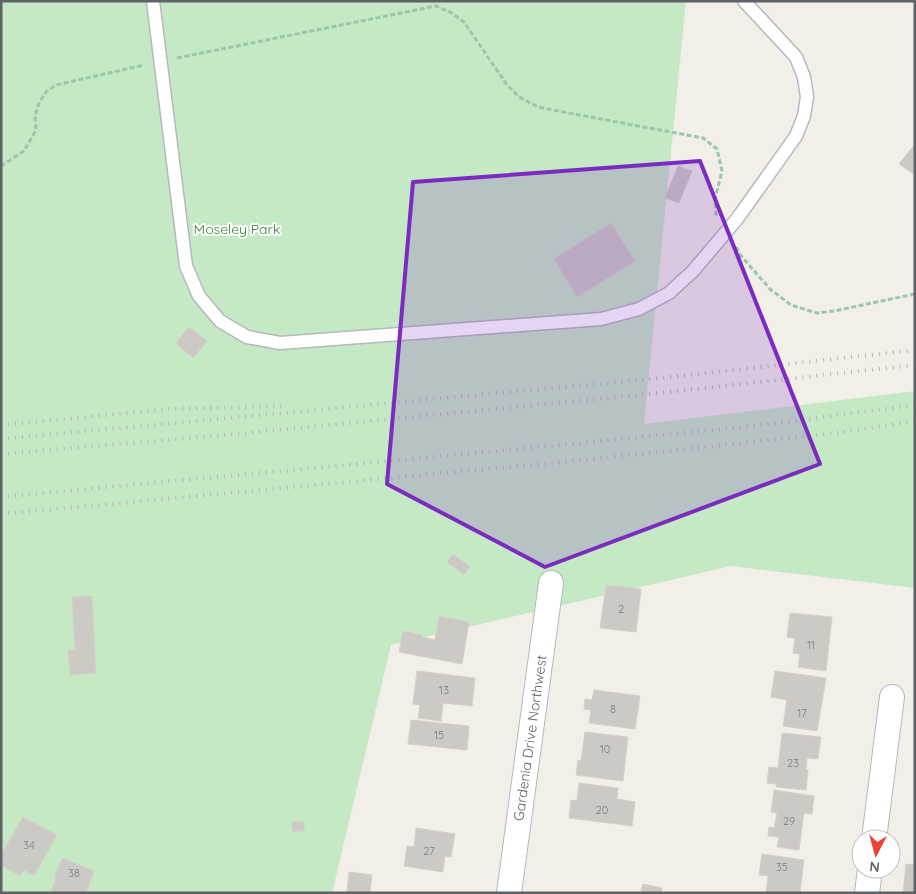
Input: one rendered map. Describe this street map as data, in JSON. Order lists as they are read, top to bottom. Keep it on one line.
{"streets":{"street":["Gardenia Drive Northwest"]},"parks":["Moseley Park"],"house_numbers":["2","11","13","8","17","15","10","23","20","29","34","27","35","38"],"north":"bottom"}
